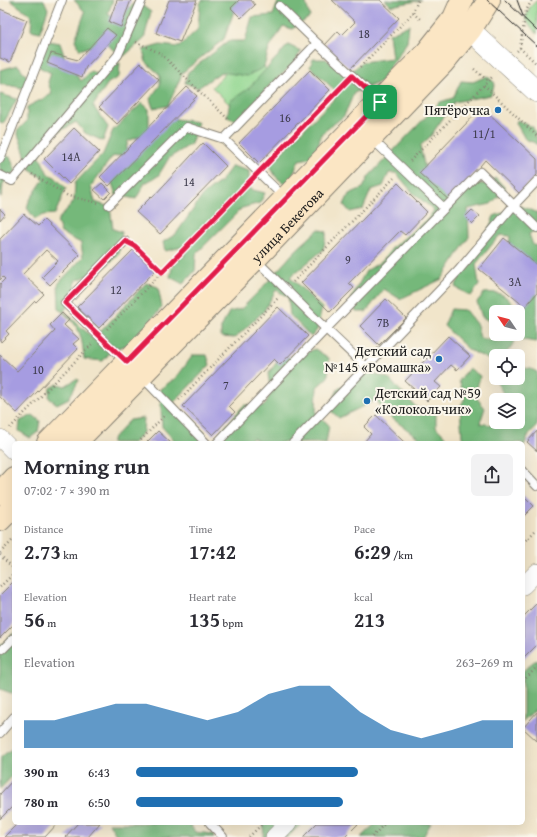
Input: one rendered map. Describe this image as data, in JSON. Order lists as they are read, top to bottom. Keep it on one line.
{"streets":{"main road":["улица Бекетова"]},"places":["Пятёрочка","Детский сад №145 «Ромашка»","Детский сад №59 «Колокольчик»"],"house_numbers":["18","16","11/1","14А","14","9","3А","12","7В","10","7"],"north":"top left","page":{"heading":["Morning run","07:02 · 7 × 390 m"],"stats":[["Distance","2.73 km"],["Time","17:42"],["Pace","6:29 /km"],["Elevation","56 m"],["Heart rate","135 bpm"],["kcal","213"]],"chart":["Elevation","263–269 m"],"list":[{"name":"390 m","note":"6:43"},{"name":"780 m","note":"6:50"}]}}
